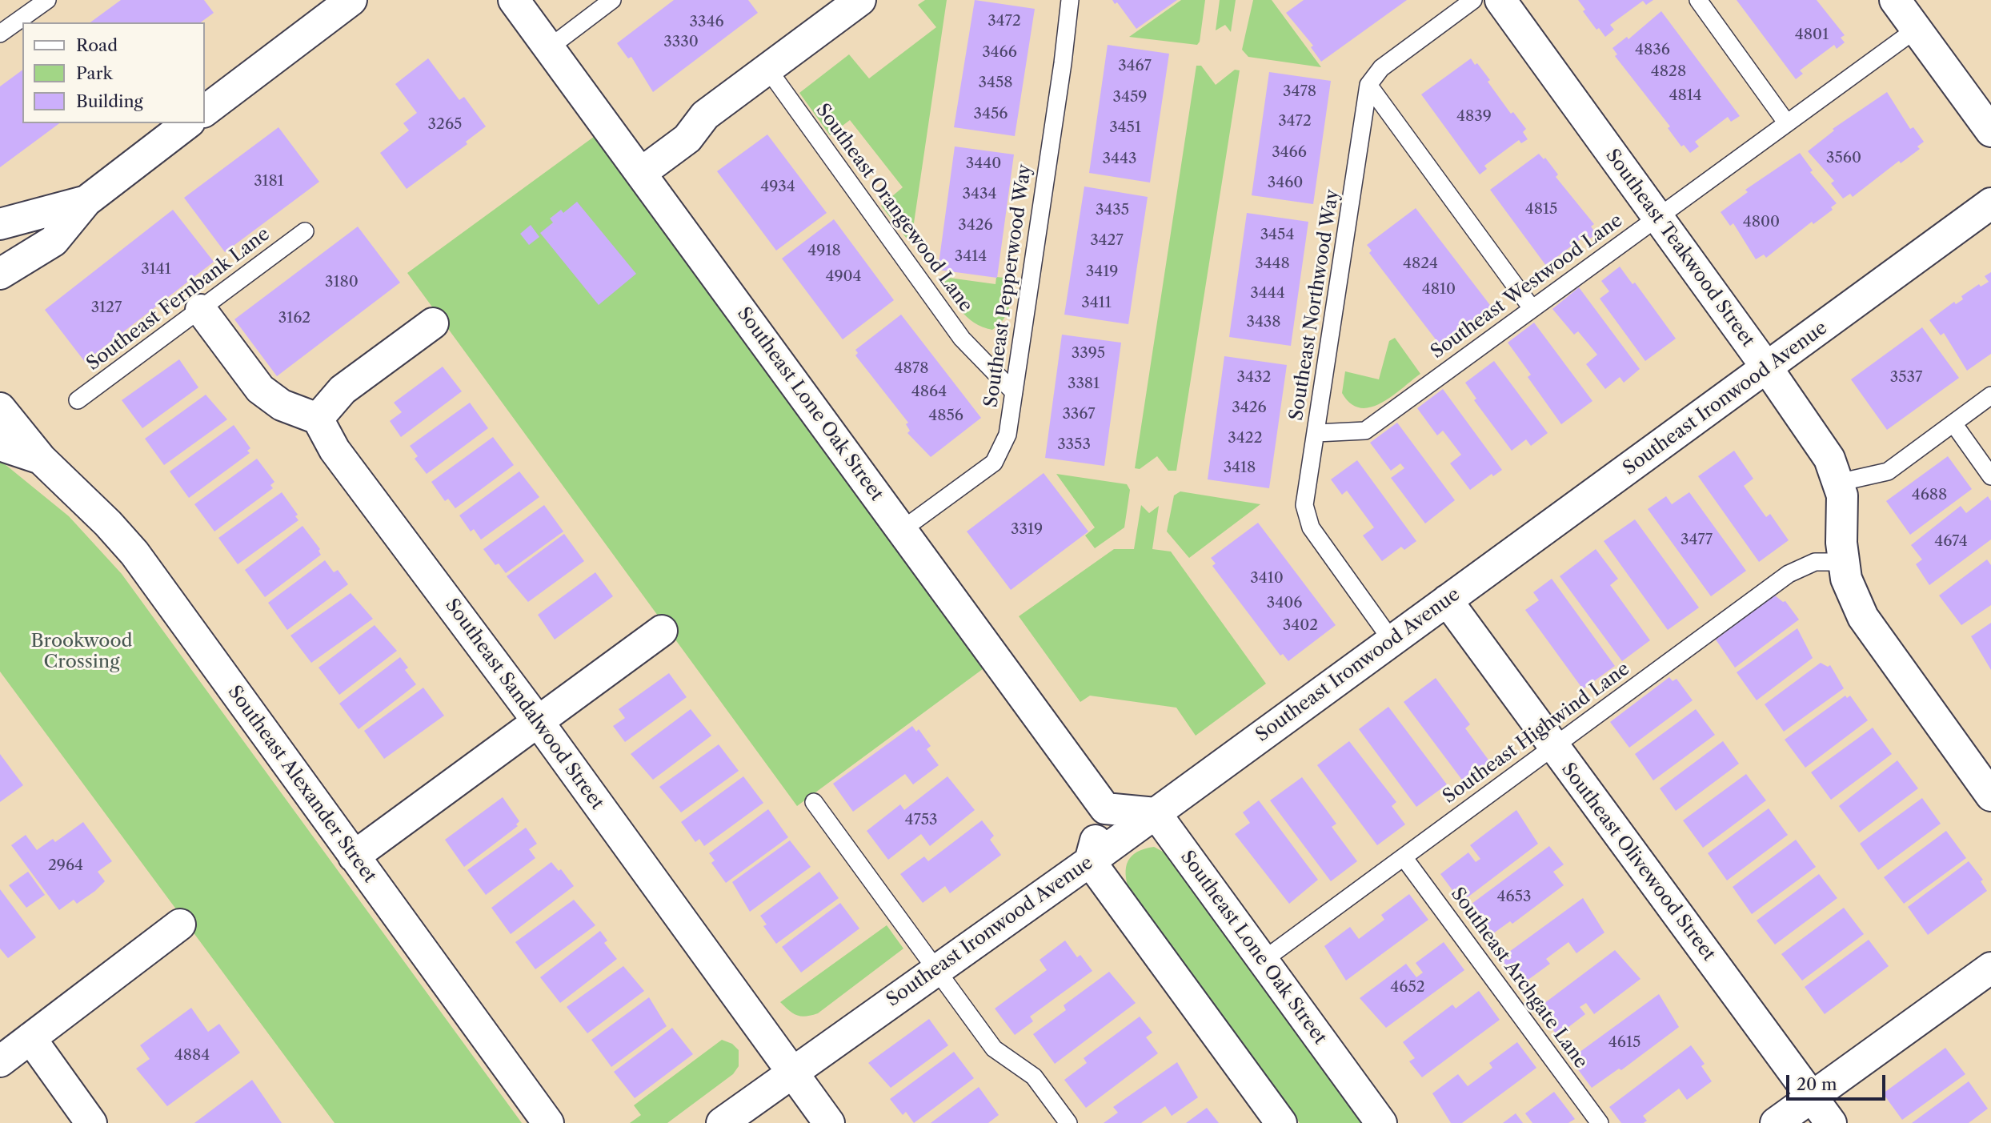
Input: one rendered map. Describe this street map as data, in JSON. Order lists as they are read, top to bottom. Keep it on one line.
{"streets":{"street":["Southeast Teakwood Street","Southeast Ironwood Avenue","Southeast Lone Oak Street","Southeast Sandalwood Street","Southeast Alexander Street","Southeast Olivewood Street"],"lane":["Southeast Orangewood Lane","Southeast Pepperwood Way","Southeast Westwood Lane","Southeast Fernbank Lane","Southeast Northwood Way","Southeast Highwind Lane","Southeast Archgate Lane"]},"crossings":[["Southeast Orangewood Lane","Southeast Pepperwood Way"],["Southeast Teakwood Street","Southeast Westwood Lane"],["Southeast Teakwood Street","Southeast Ironwood Avenue"],["Southeast Teakwood Street","Southeast Highwind Lane"],["Southeast Pepperwood Way","Southeast Lone Oak Street"],["Southeast Westwood Lane","Southeast Northwood Way"],["Southeast Northwood Way","Southeast Ironwood Avenue"],["Southeast Ironwood Avenue","Southeast Lone Oak Street"],["Southeast Ironwood Avenue","Southeast Sandalwood Street"],["Southeast Ironwood Avenue","Southeast Olivewood Street"],["Southeast Lone Oak Street","Southeast Highwind Lane"],["Southeast Highwind Lane","Southeast Olivewood Street"],["Southeast Highwind Lane","Southeast Archgate Lane"]],"parks":["Brookwood Crossing"],"house_numbers":["3472","3346","4801","3330","4836","3466","3467","4828","3458","3478","4814","3459","3456","4839","3472","3265","3451","3466","3560","3443","3440","3181","3460","4934","3434","4815","3435","4800","3426","3454","3427","4918","3414","3448","4824","3141","3419","4904","3180","4810","3444","3411","3127","3162","3438","3395","4878","3432","3537","3381","4864","3426","3367","4856","3422","3353","3418","4688","3319","3477","4674","3410","3406","3402","4753","2964","4653","4652","4615","4884"],"legend":["Road","Park","Building"],"scale_bar":"20 m"}
